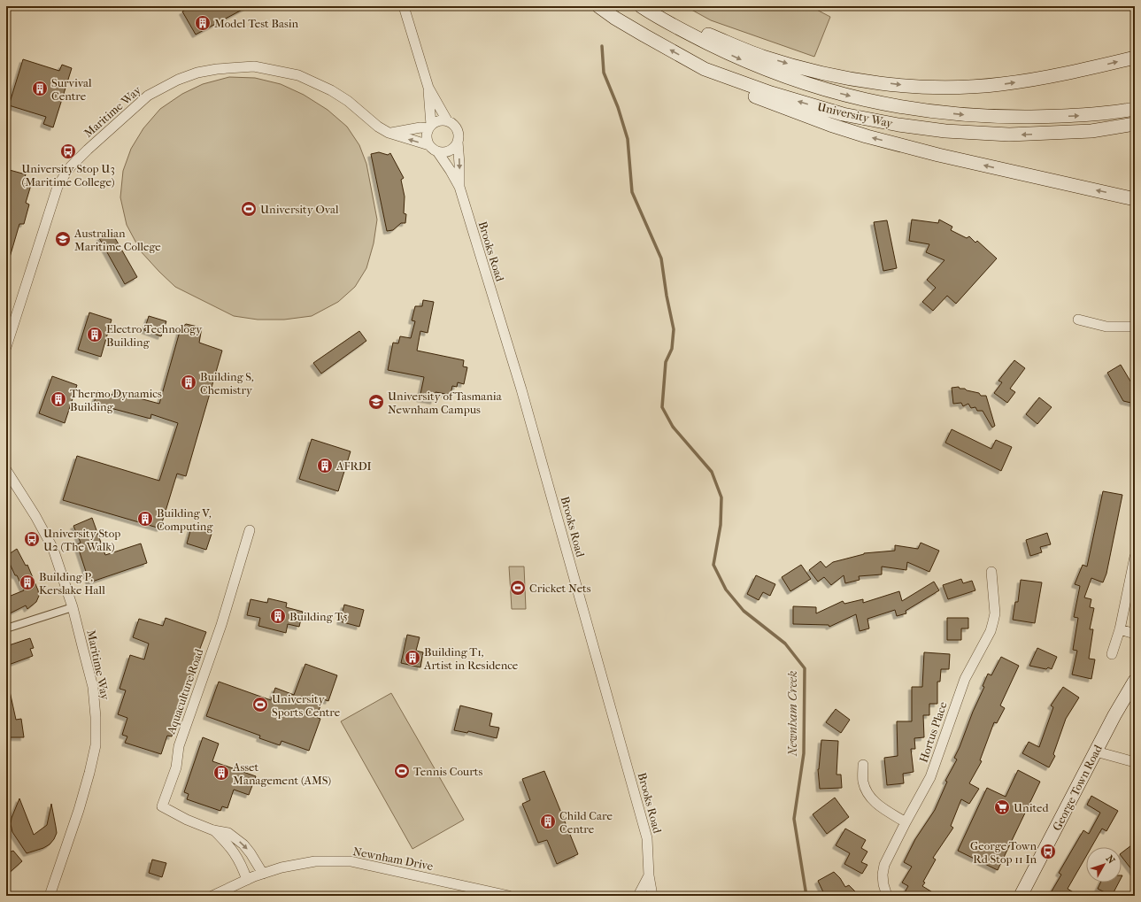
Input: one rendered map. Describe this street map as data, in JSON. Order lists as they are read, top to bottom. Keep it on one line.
{"streets":{"main road":["University Way","George Town Road"],"street":["Maritime Way","Brooks Road","Aquaculture Road","Hortus Place","Newnham Drive"]},"crossings":[["Maritime Way","Brooks Road"],["Aquaculture Road","Newnham Drive"]],"water":["Newnham Creek"],"places":{"building":["Model Test Basin","Survival Centre","Electro Technology Building","Building S, Chemistry","Thermo Dynamics Building","AFRDI","Building V, Computing","Building P, Kerslake Hall","Building T5","Building T1, Artist in Residence","Asset Management (AMS)","Child Care Centre"],"bus stop":["University Stop U3 (Maritime College)","University Stop U2 (The Walk)","George Town Rd Stop 11 In"],"sports":["University Oval","Cricket Nets","University Sports Centre","Tennis Courts"],"school or university":["Australian Maritime College","University of Tasmania Newnham Campus"],"supermarket":["United"]},"north":"top right"}
